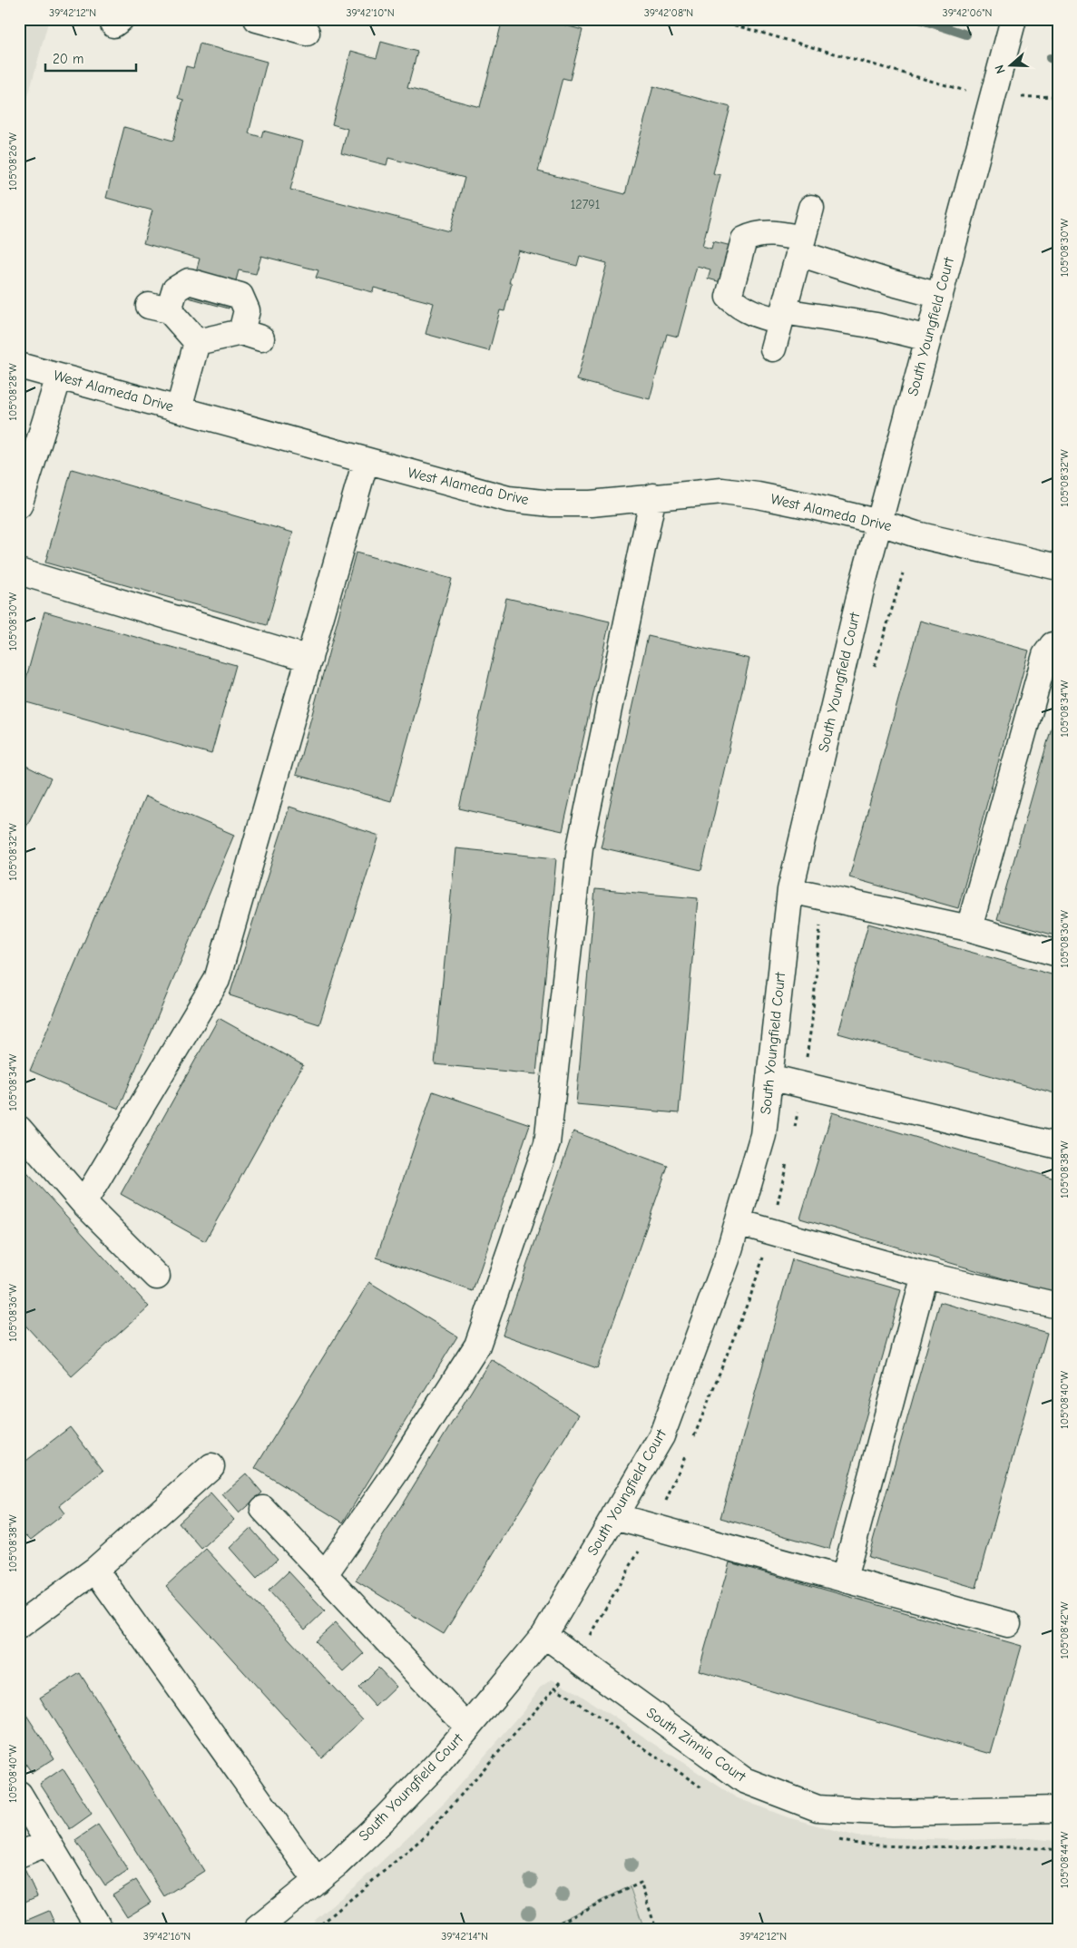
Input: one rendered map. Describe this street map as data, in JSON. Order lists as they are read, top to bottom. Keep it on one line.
{"streets":{"street":["South Youngfield Court","West Alameda Drive","South Zinnia Court"]},"crossings":[["South Youngfield Court","West Alameda Drive"],["South Youngfield Court","South Zinnia Court"]],"house_numbers":["12791"],"scale_bar":"20 m","north":"left","coordinates":["39°42'12\"N","39°42'10\"N","39°42'08\"N","39°42'06\"N","105°08'26\"W","105°08'30\"W","105°08'28\"W","105°08'32\"W","105°08'34\"W","105°08'36\"W","105°08'38\"W","105°08'40\"W","105°08'42\"W","105°08'44\"W","39°42'16\"N","39°42'14\"N"]}
